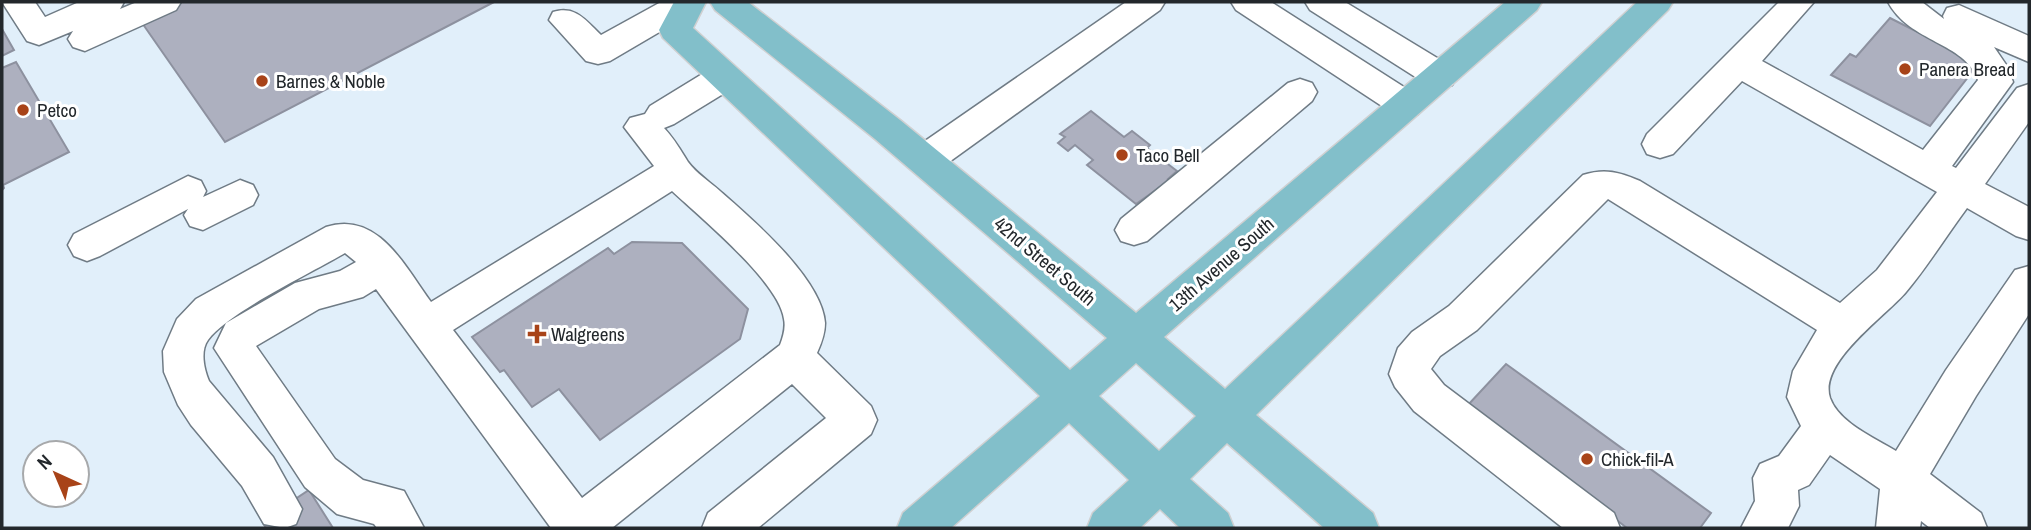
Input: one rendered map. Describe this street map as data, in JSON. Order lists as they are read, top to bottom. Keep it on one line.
{"streets":{"main road":["42nd Street South","13th Avenue South"]},"crossings":[["42nd Street South","13th Avenue South"]],"places":{"other":["Panera Bread","Barnes & Noble","Petco","Taco Bell","Chick-fil-A"],"health":["Walgreens"]},"north":"top left"}
